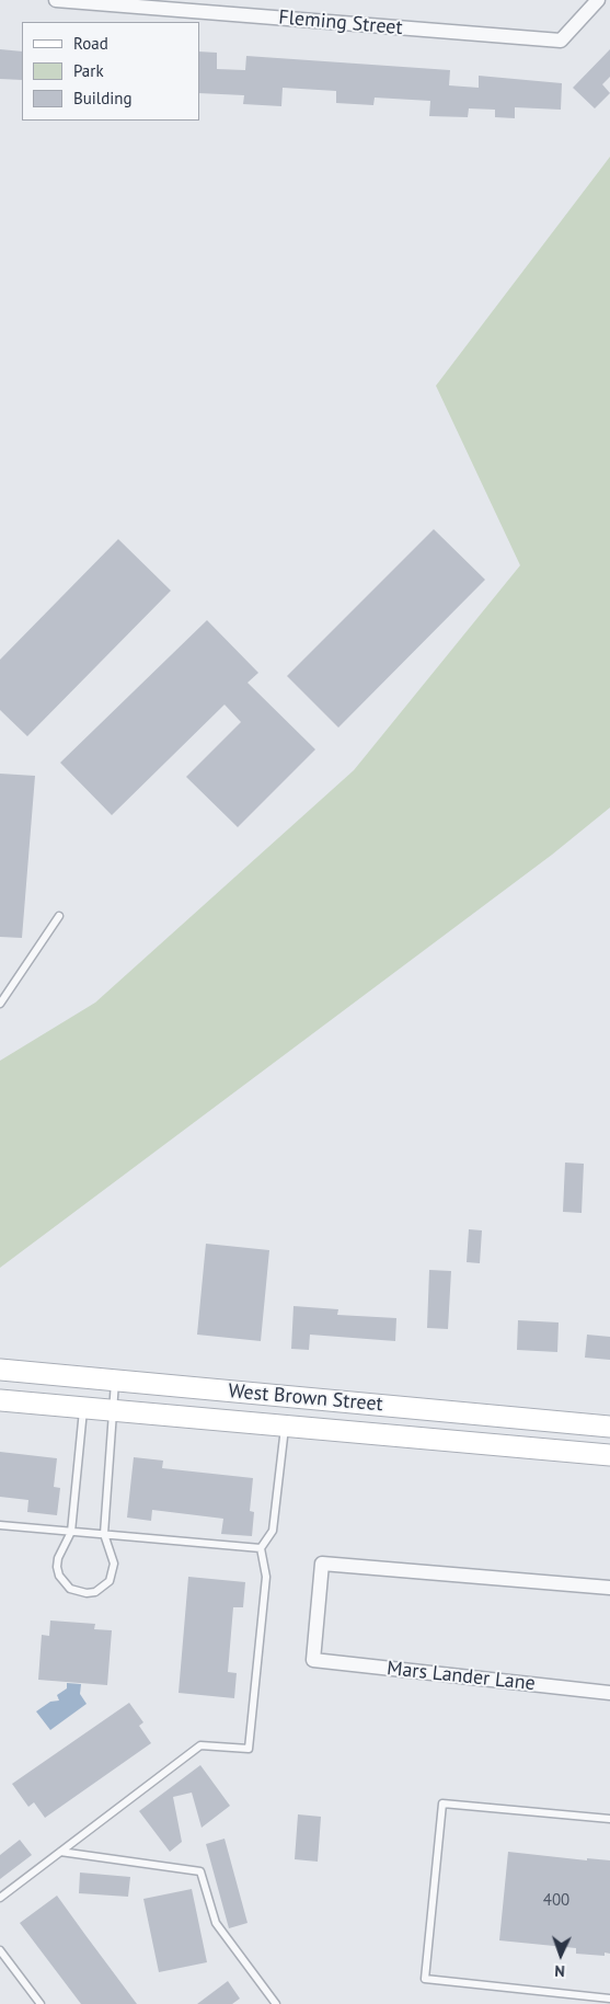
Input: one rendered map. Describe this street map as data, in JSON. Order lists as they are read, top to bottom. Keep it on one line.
{"streets":{"main road":["West Brown Street"],"street":["Fleming Street","Mars Lander Lane"]},"house_numbers":["400"],"legend":["Road","Park","Building"],"north":"bottom"}
